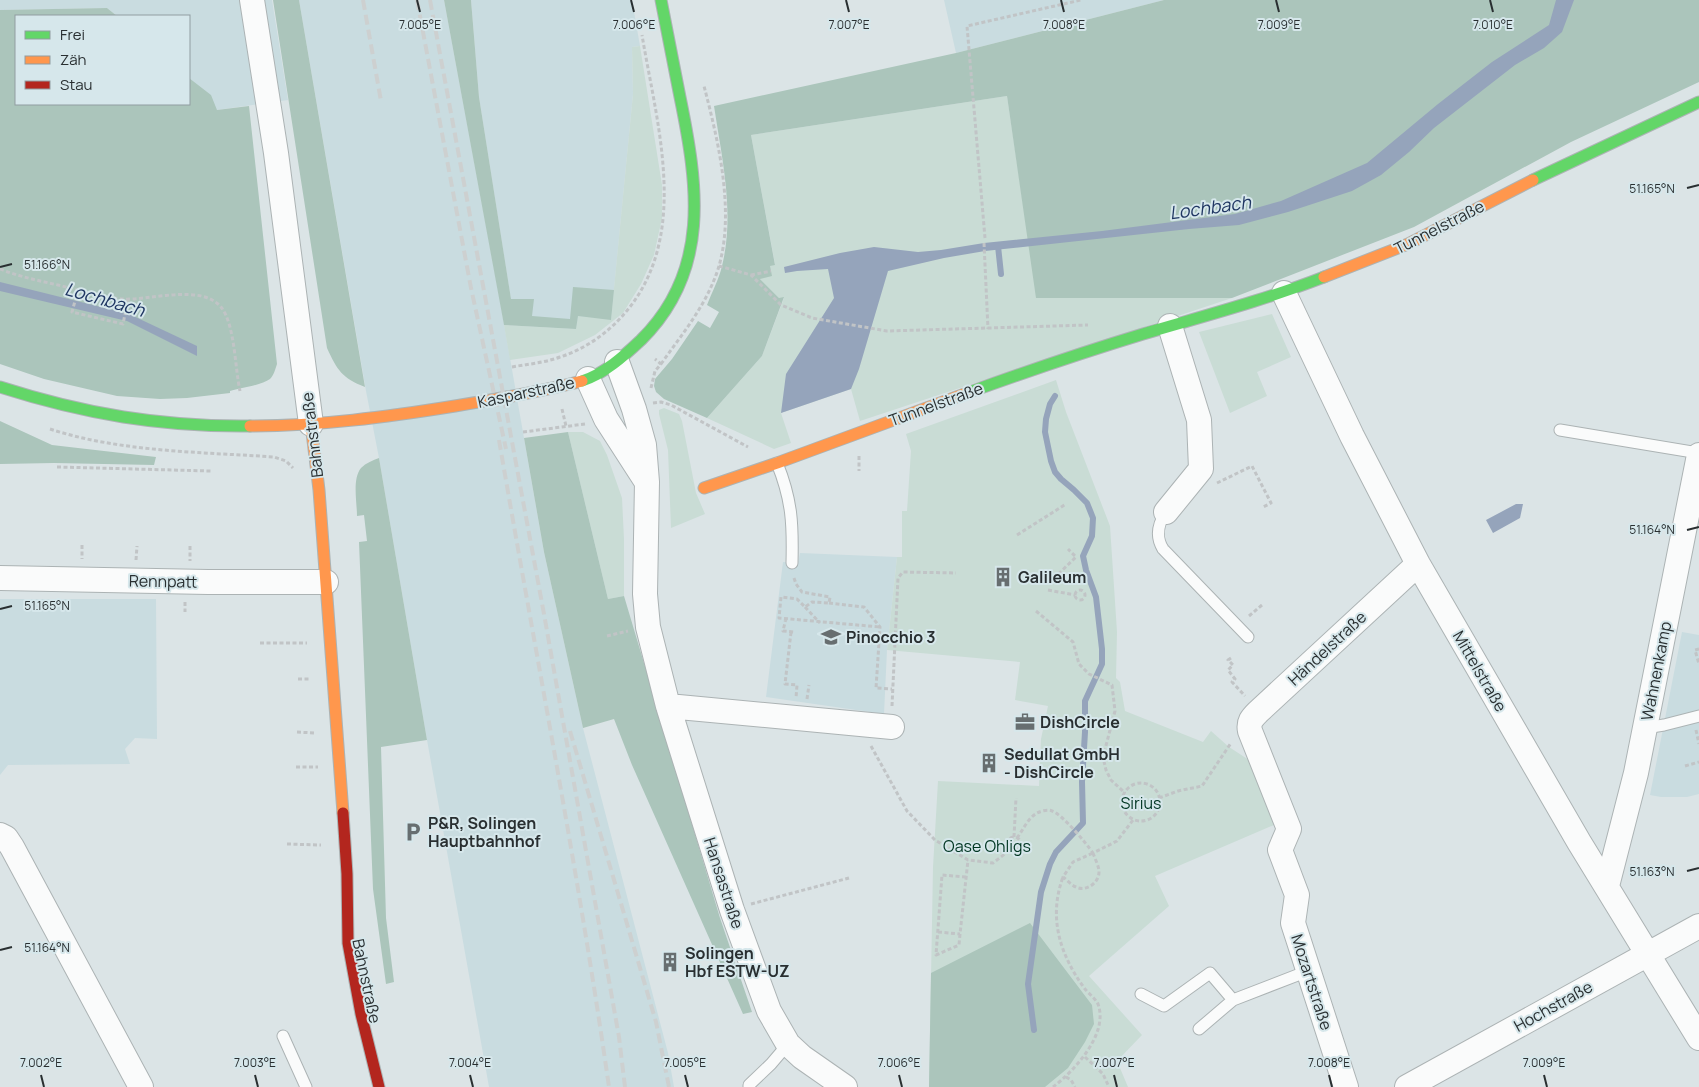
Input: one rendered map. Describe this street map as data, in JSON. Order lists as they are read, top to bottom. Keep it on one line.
{"streets":{"street":["Tunnelstraße","Kasparstraße","Bahnstraße","Rennpatt","Händelstraße","Mittelstraße","Wahnenkamp","Hansastraße","Mozartstraße","Hochstraße"]},"crossings":[["Tunnelstraße","Mittelstraße"],["Kasparstraße","Bahnstraße"],["Kasparstraße","Hansastraße"],["Bahnstraße","Rennpatt"],["Händelstraße","Mittelstraße"],["Händelstraße","Mozartstraße"],["Mittelstraße","Wahnenkamp"],["Mittelstraße","Hochstraße"]],"water":["Lochbach"],"parks":["Sirius","Oase Ohligs"],"places":{"building":["Galileum","Sedullat GmbH - DishCircle","Solingen Hbf ESTW-UZ"],"school or university":["Pinocchio 3"],"office":["DishCircle"],"parking":["P&R, Solingen Hauptbahnhof"]},"legend":["Frei","Zäh","Stau"],"coordinates":["7.010°E","7.005°E","7.006°E","7.007°E","7.008°E","7.009°E","51.165°N","51.166°N","51.164°N","51.163°N","7.002°E","7.003°E","7.004°E"]}
